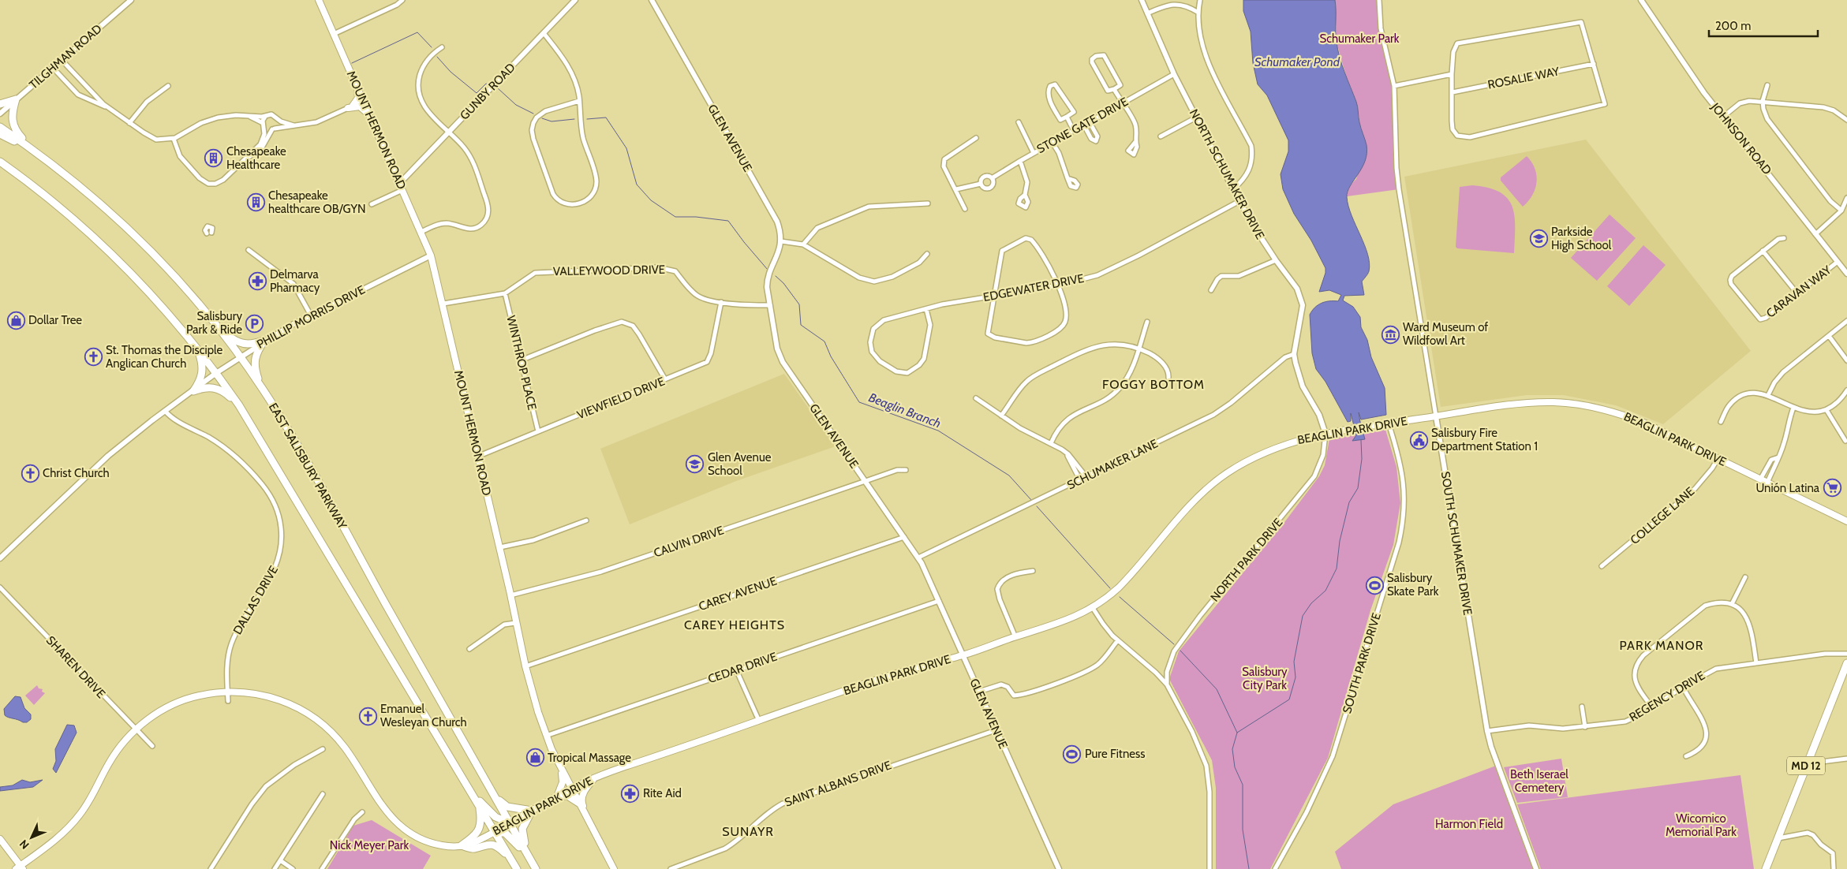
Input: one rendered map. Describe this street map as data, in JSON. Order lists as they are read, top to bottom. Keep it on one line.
{"streets":{"main road":["MOUNT HERMON ROAD","BEAGLIN PARK DRIVE","EAST SALISBURY PARKWAY","MD 12"],"street":["TILGHMAN ROAD","ROSALIE WAY","GUNBY ROAD","STONE GATE DRIVE","GLEN AVENUE","JOHNSON ROAD","NORTH SCHUMAKER DRIVE","VALLEYWOOD DRIVE","EDGEWATER DRIVE","CARAVAN WAY","PHILLIP MORRIS DRIVE","WINTHROP PLACE","VIEWFIELD DRIVE","SCHUMAKER LANE","COLLEGE LANE","CALVIN DRIVE","SOUTH SCHUMAKER DRIVE","NORTH PARK DRIVE","CAREY AVENUE","DALLAS DRIVE","SOUTH PARK DRIVE","SHAREN DRIVE","CEDAR DRIVE","REGENCY DRIVE","SAINT ALBANS DRIVE"]},"crossings":[["GUNBY ROAD","MOUNT HERMON ROAD"],["STONE GATE DRIVE","NORTH SCHUMAKER DRIVE"],["MOUNT HERMON ROAD","VALLEYWOOD DRIVE"],["MOUNT HERMON ROAD","PHILLIP MORRIS DRIVE"],["MOUNT HERMON ROAD","VIEWFIELD DRIVE"],["MOUNT HERMON ROAD","BEAGLIN PARK DRIVE"],["MOUNT HERMON ROAD","CALVIN DRIVE"],["MOUNT HERMON ROAD","CAREY AVENUE"],["MOUNT HERMON ROAD","CEDAR DRIVE"],["GLEN AVENUE","VALLEYWOOD DRIVE"],["GLEN AVENUE","BEAGLIN PARK DRIVE"],["GLEN AVENUE","SCHUMAKER LANE"],["GLEN AVENUE","CALVIN DRIVE"],["GLEN AVENUE","CAREY AVENUE"],["GLEN AVENUE","CEDAR DRIVE"],["GLEN AVENUE","SAINT ALBANS DRIVE"],["JOHNSON ROAD","CARAVAN WAY"],["NORTH SCHUMAKER DRIVE","EDGEWATER DRIVE"],["NORTH SCHUMAKER DRIVE","BEAGLIN PARK DRIVE"],["NORTH SCHUMAKER DRIVE","SCHUMAKER LANE"],["NORTH SCHUMAKER DRIVE","NORTH PARK DRIVE"],["VALLEYWOOD DRIVE","WINTHROP PLACE"],["VALLEYWOOD DRIVE","VIEWFIELD DRIVE"],["PHILLIP MORRIS DRIVE","EAST SALISBURY PARKWAY"],["PHILLIP MORRIS DRIVE","DALLAS DRIVE"],["WINTHROP PLACE","VIEWFIELD DRIVE"],["BEAGLIN PARK DRIVE","EAST SALISBURY PARKWAY"],["BEAGLIN PARK DRIVE","COLLEGE LANE"],["BEAGLIN PARK DRIVE","SOUTH SCHUMAKER DRIVE"],["BEAGLIN PARK DRIVE","NORTH PARK DRIVE"],["BEAGLIN PARK DRIVE","DALLAS DRIVE"],["BEAGLIN PARK DRIVE","SOUTH PARK DRIVE"],["BEAGLIN PARK DRIVE","SHAREN DRIVE"],["SOUTH SCHUMAKER DRIVE","REGENCY DRIVE"]],"districts":["FOGGY BOTTOM","CAREY HEIGHTS","PARK MANOR","SUNAYR"],"water":["Schumaker Pond","Beaglin Branch"],"parks":["Schumaker Park","Salisbury City Park","Beth Iserael Cemetery","Wicomico Memorial Park","Harmon Field","Nick Meyer Park"],"places":{"building":["Chesapeake Healthcare","Chesapeake healthcare OB/GYN"],"school or university":["Parkside High School","Glen Avenue School"],"pharmacy":["Delmarva Pharmacy","Rite Aid"],"shop":["Dollar Tree","Tropical Massage"],"parking":["Salisbury Park & Ride"],"museum":["Ward Museum of Wildfowl Art"],"church":["St. Thomas the Disciple Anglican Church","Christ Church","Emanuel Wesleyan Church"],"public building":["Salisbury Fire Department Station 1"],"supermarket":["Unión Latina"],"sports":["Salisbury Skate Park","Pure Fitness"]},"scale_bar":"200 m","north":"bottom left"}
